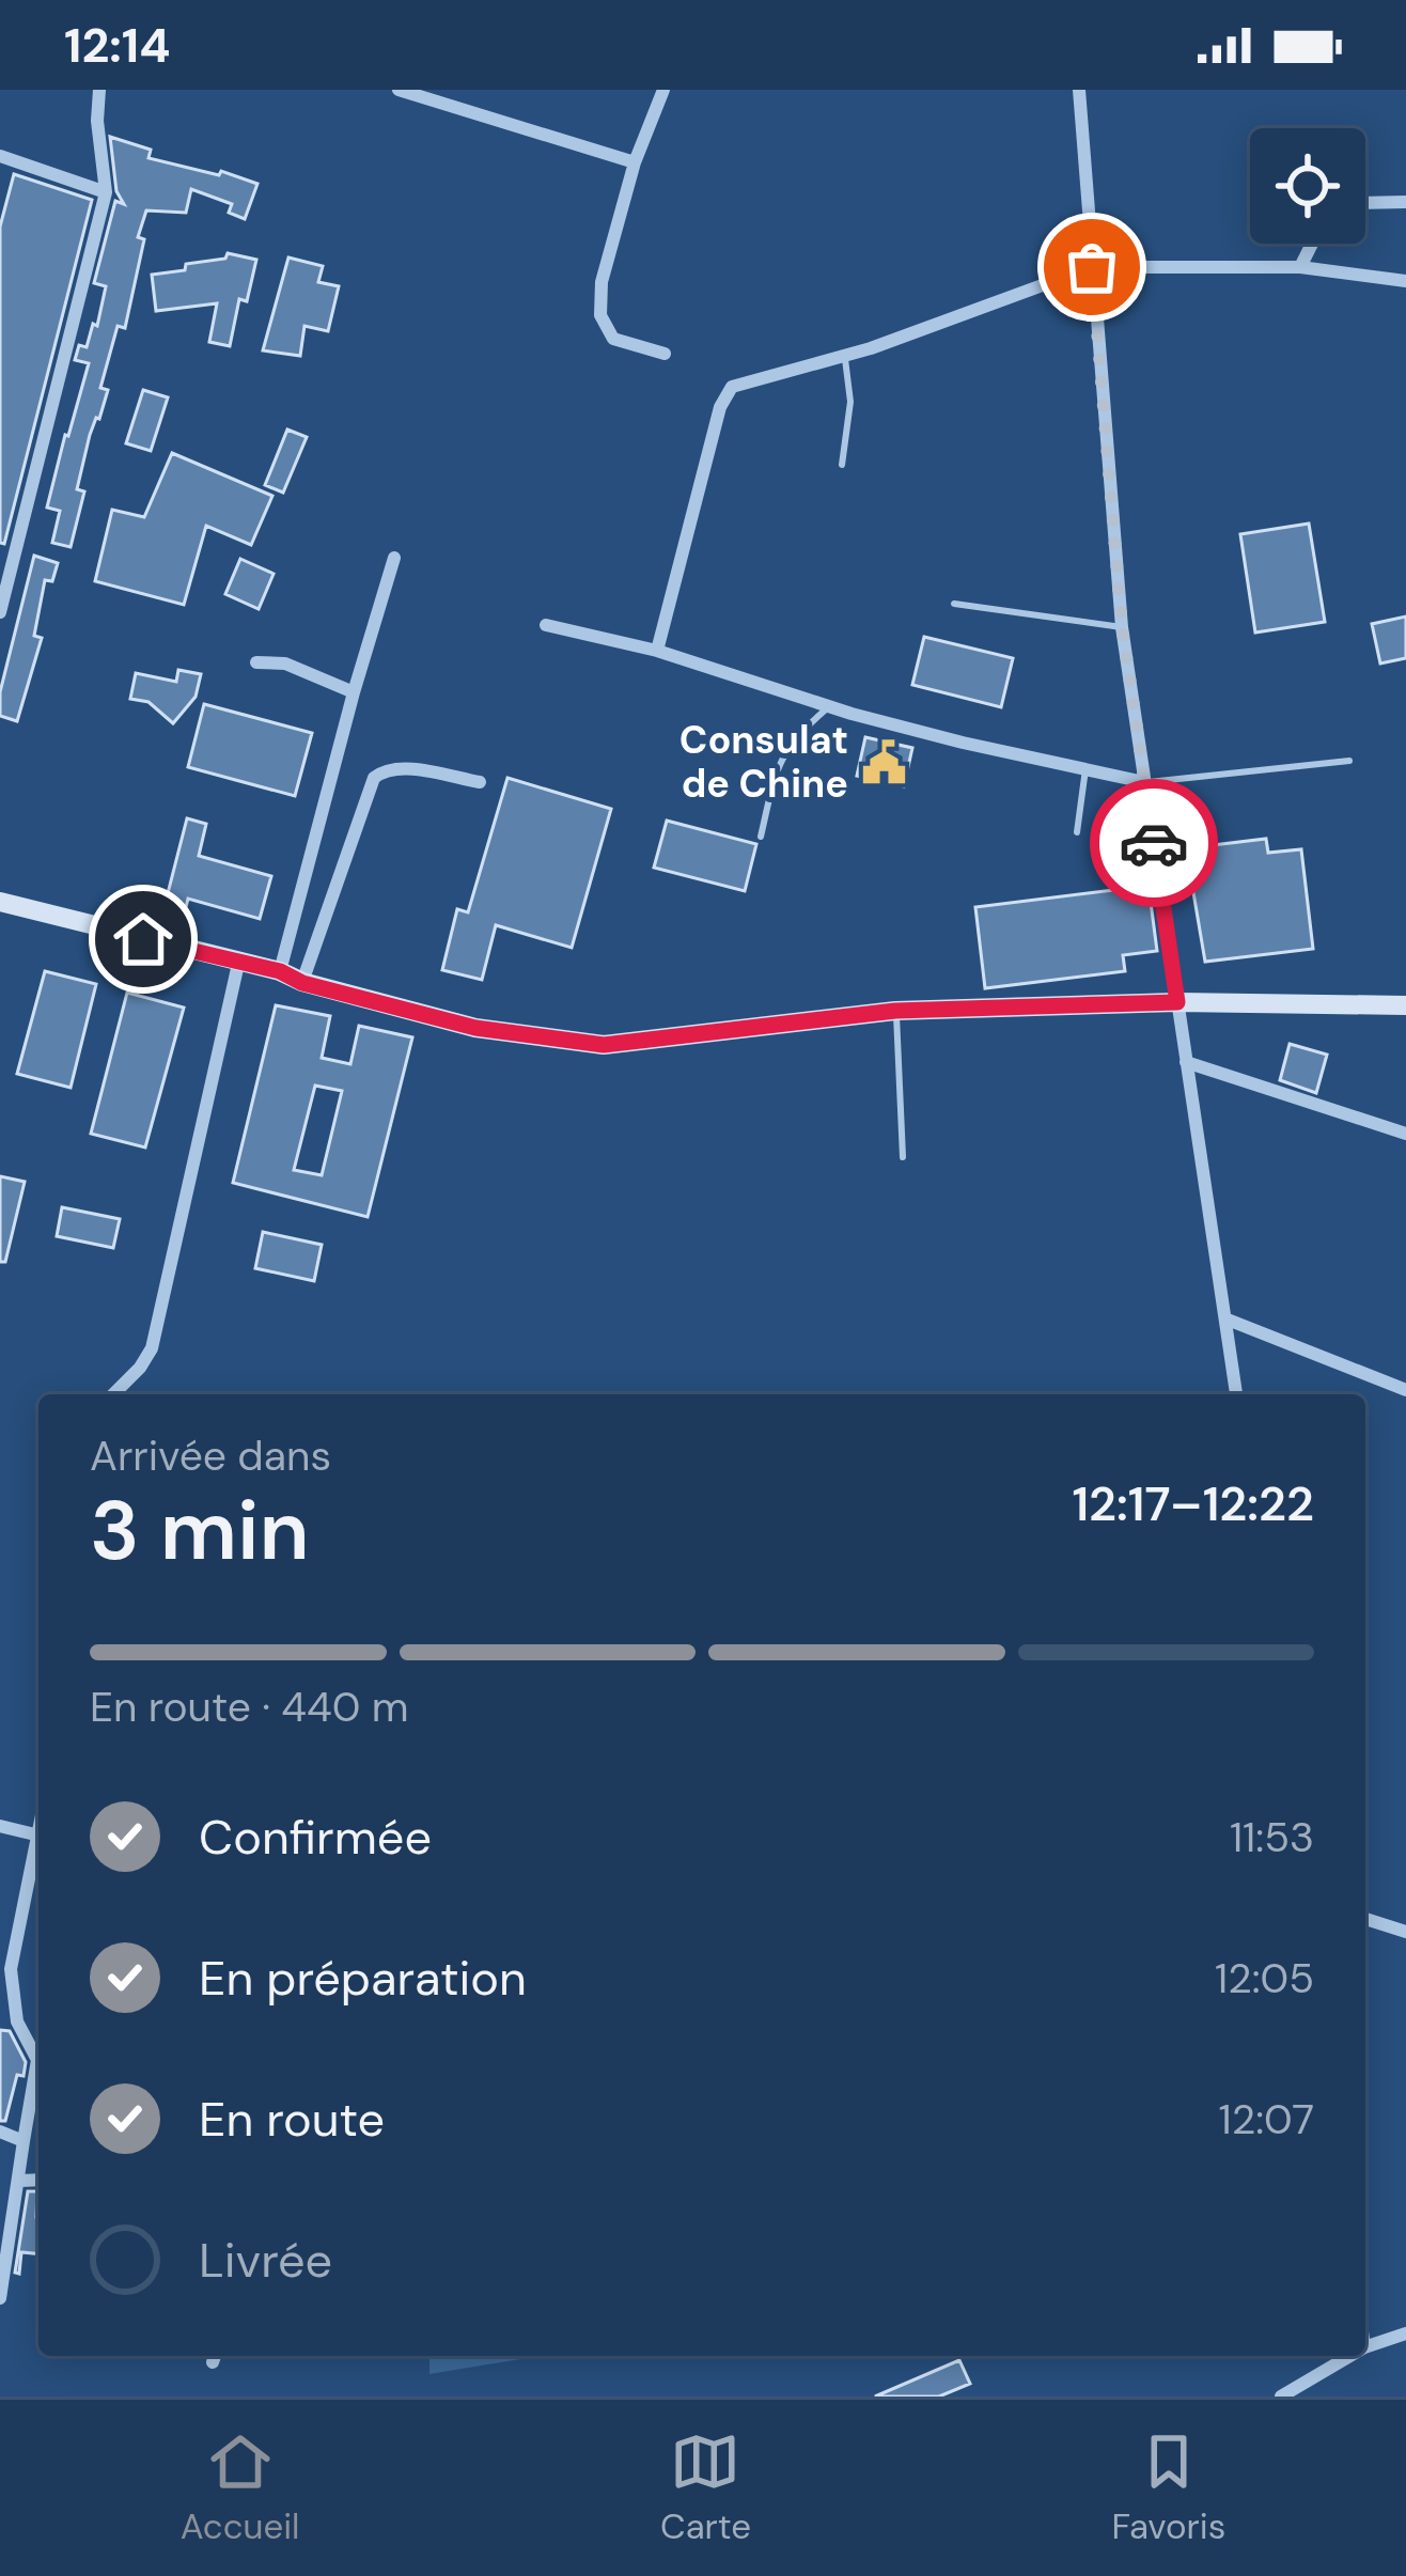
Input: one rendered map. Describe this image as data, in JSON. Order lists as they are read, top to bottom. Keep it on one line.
{"places":{"public building":["Consulat de Chine"]},"page":{"status":"12:14","heading":["3 min","Arrivée dans","12:17–12:22"],"bar":"En route · 440 m","list":[["Confirmée","11:53"],["En préparation","12:05"],["En route","12:07"],"Livrée"],"tabs":["Accueil","Carte","Favoris"]}}
